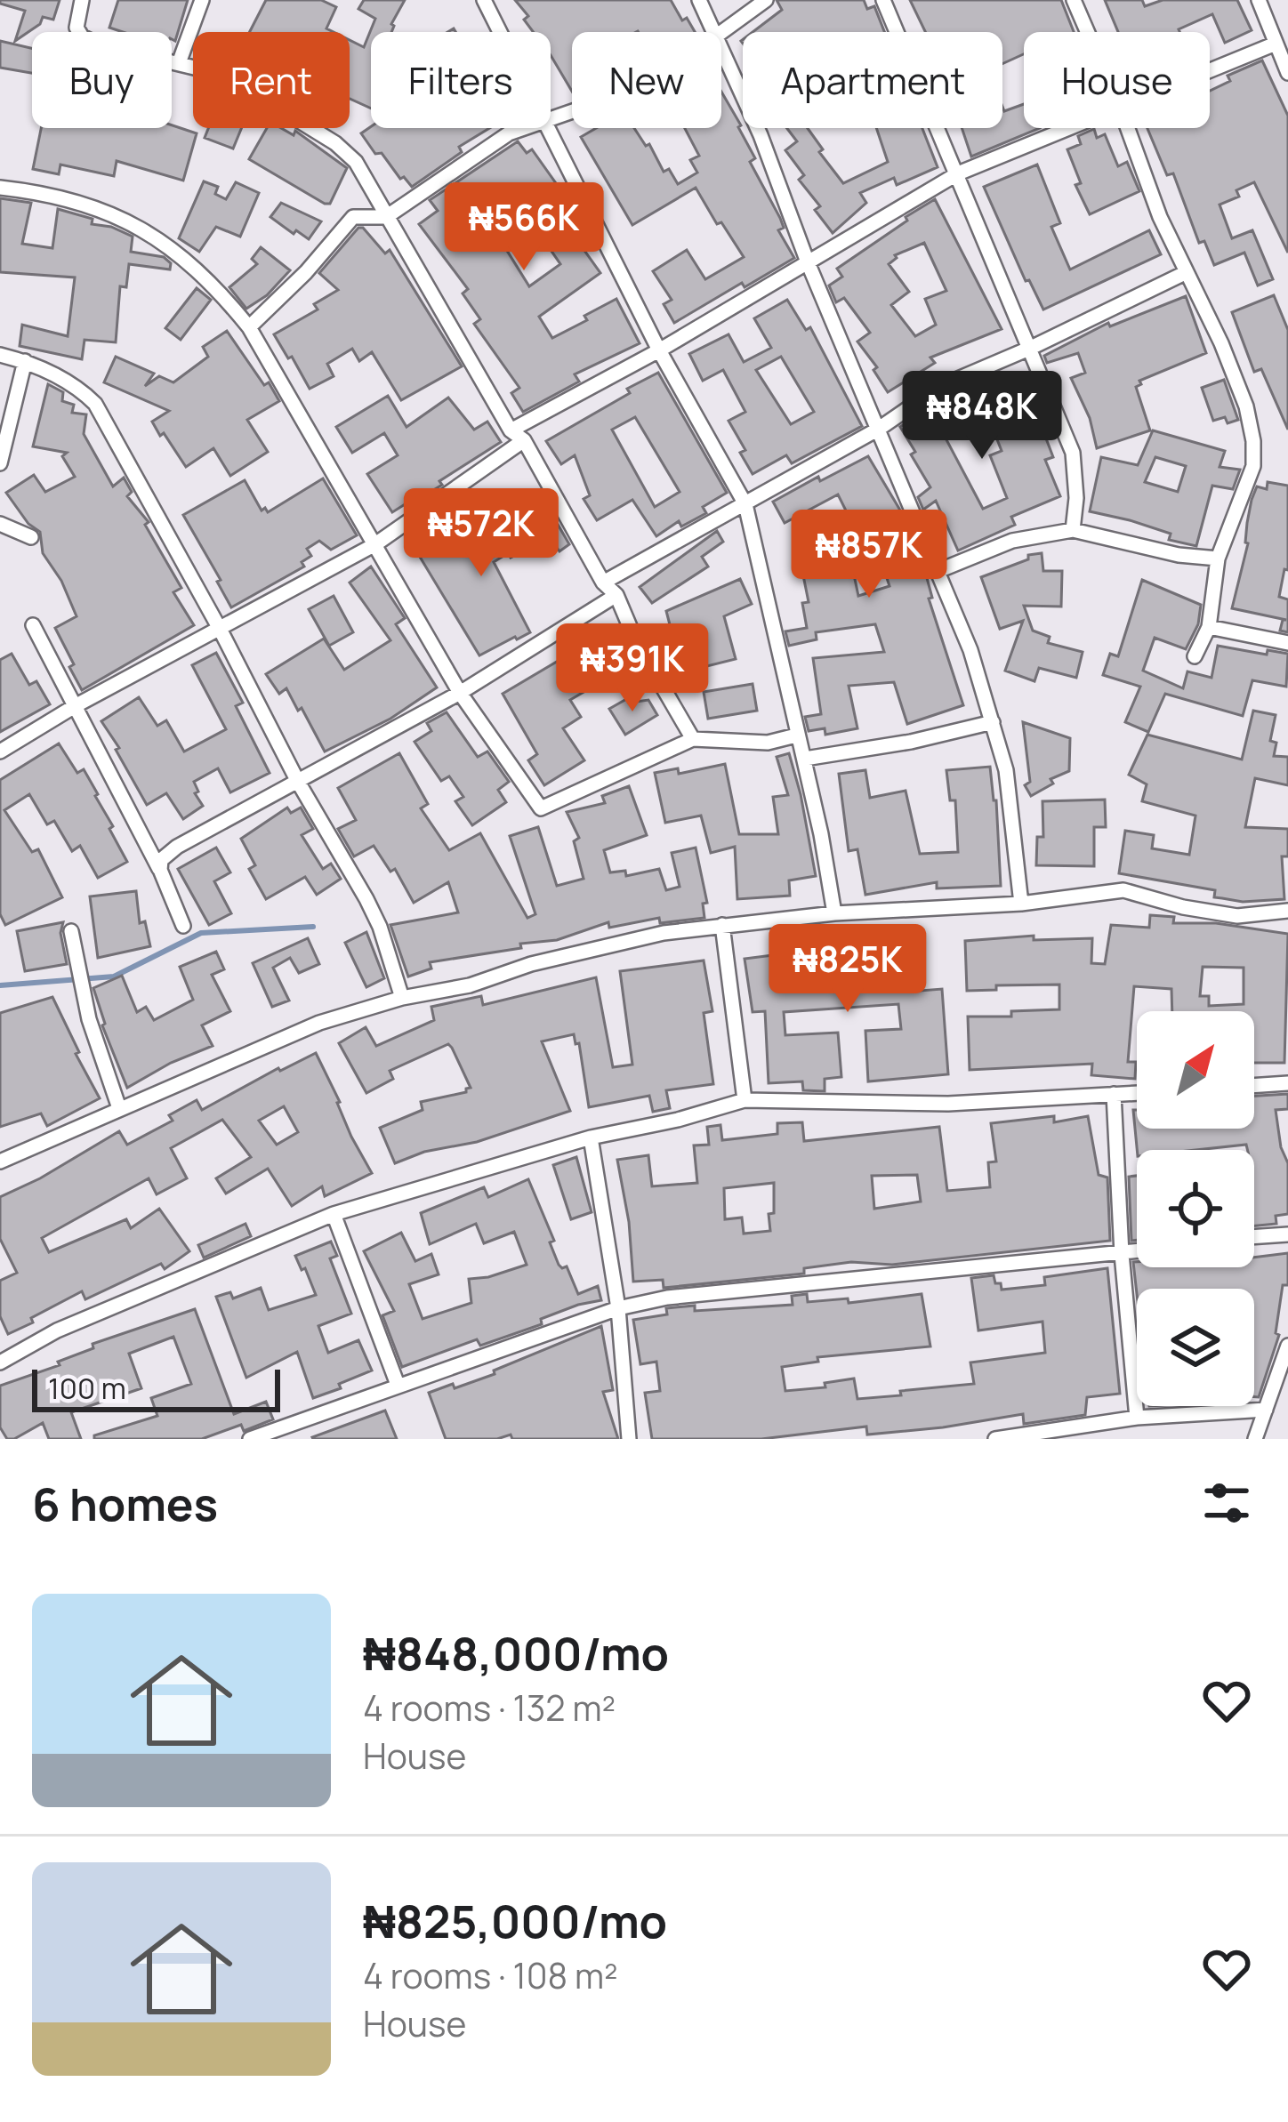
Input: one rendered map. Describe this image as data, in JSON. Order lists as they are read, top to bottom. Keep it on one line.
{"scale_bar":"100 m","north":"top right","page":{"chip":["Buy","Rent","Filters","New","Apartment","House"],"price":["₦566K","₦848K","₦572K","₦857K","₦391K","₦825K"],"scale":"100 m","heading":"6 homes","list":[{"name":"₦848,000/mo","note":"4 rooms · 132 m² · House"},{"name":"₦825,000/mo","note":"4 rooms · 108 m² · House"}]}}
